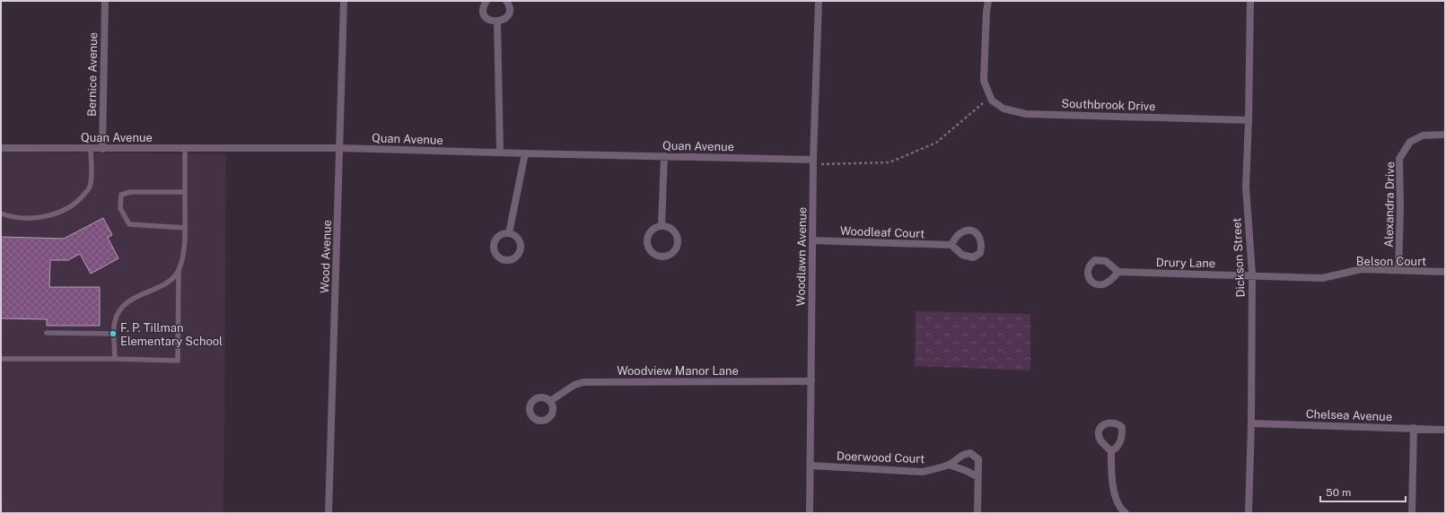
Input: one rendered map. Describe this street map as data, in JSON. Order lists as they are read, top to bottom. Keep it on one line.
{"streets":{"street":["Bernice Avenue","Southbrook Drive","Quan Avenue","Alexandra Drive","Woodleaf Court","Wood Avenue","Woodlawn Avenue","Dickson Street","Belson Court","Drury Lane","Woodview Manor Lane","Chelsea Avenue","Doerwood Court"]},"crossings":[["Bernice Avenue","Quan Avenue"],["Southbrook Drive","Dickson Street"],["Quan Avenue","Wood Avenue"],["Quan Avenue","Woodlawn Avenue"],["Alexandra Drive","Belson Court"],["Woodleaf Court","Woodlawn Avenue"],["Woodlawn Avenue","Woodview Manor Lane"],["Woodlawn Avenue","Doerwood Court"],["Dickson Street","Belson Court"],["Dickson Street","Drury Lane"],["Dickson Street","Chelsea Avenue"],["Belson Court","Drury Lane"]],"places":["F. P. Tillman Elementary School"],"scale_bar":"50 m"}
